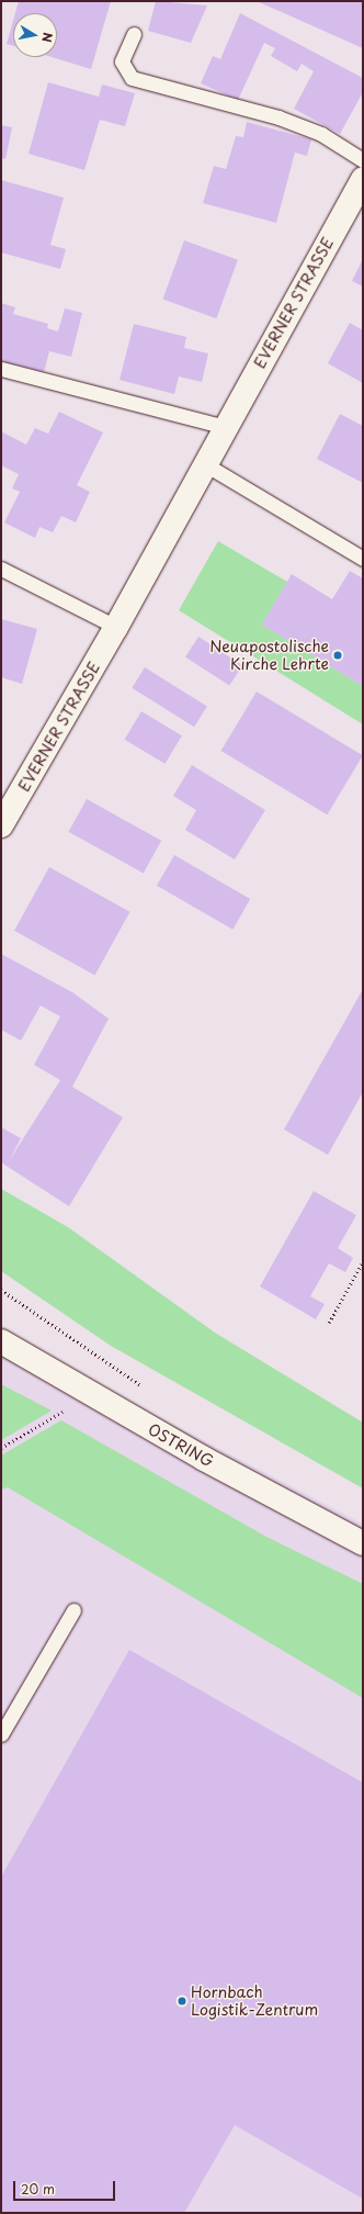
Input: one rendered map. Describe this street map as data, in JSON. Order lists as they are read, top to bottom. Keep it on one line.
{"streets":{"street":["EVERNER STRASSE","OSTRING"]},"places":["Neuapostolische Kirche Lehrte","Hornbach Logistik-Zentrum"],"scale_bar":"20 m","north":"right"}
